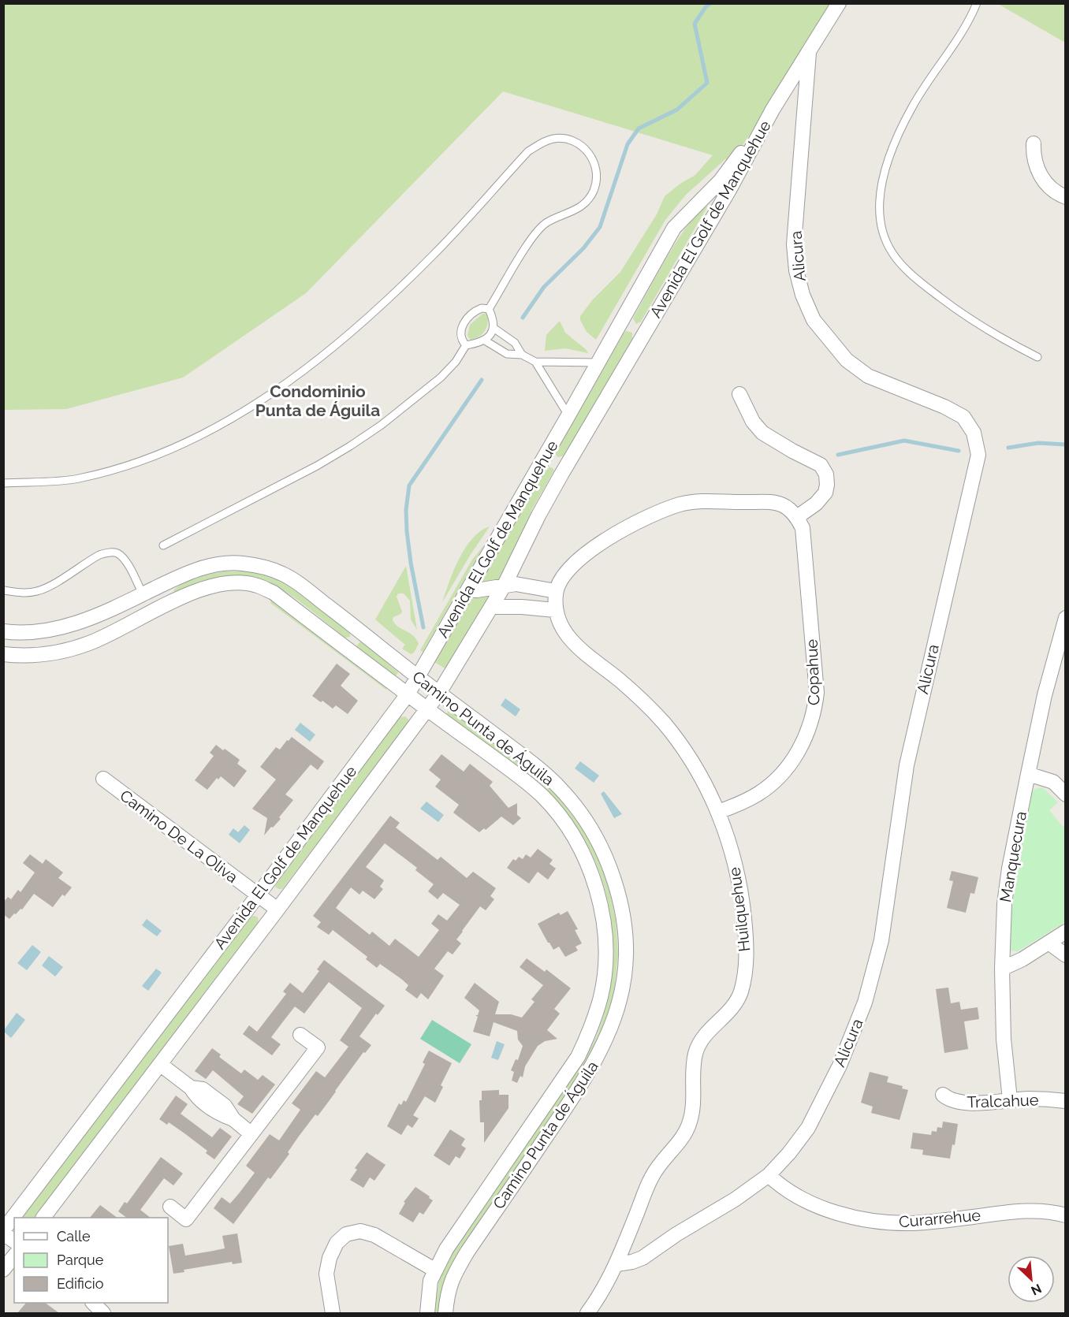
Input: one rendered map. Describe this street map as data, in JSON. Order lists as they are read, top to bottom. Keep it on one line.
{"streets":{"street":["Avenida El Golf de Manquehue","Alicura","Copahue","Camino Punta de Águila","Camino De La Oliva","Manquecura","Huilquehue","Tralcahue","Curarrehue"]},"crossings":[["Avenida El Golf de Manquehue","Camino Punta de Águila"],["Avenida El Golf de Manquehue","Camino De La Oliva"],["Alicura","Huilquehue"],["Alicura","Curarrehue"],["Copahue","Huilquehue"],["Manquecura","Tralcahue"]],"districts":["Condominio Punta de Águila"],"legend":["Calle","Parque","Edificio"],"north":"bottom right"}
